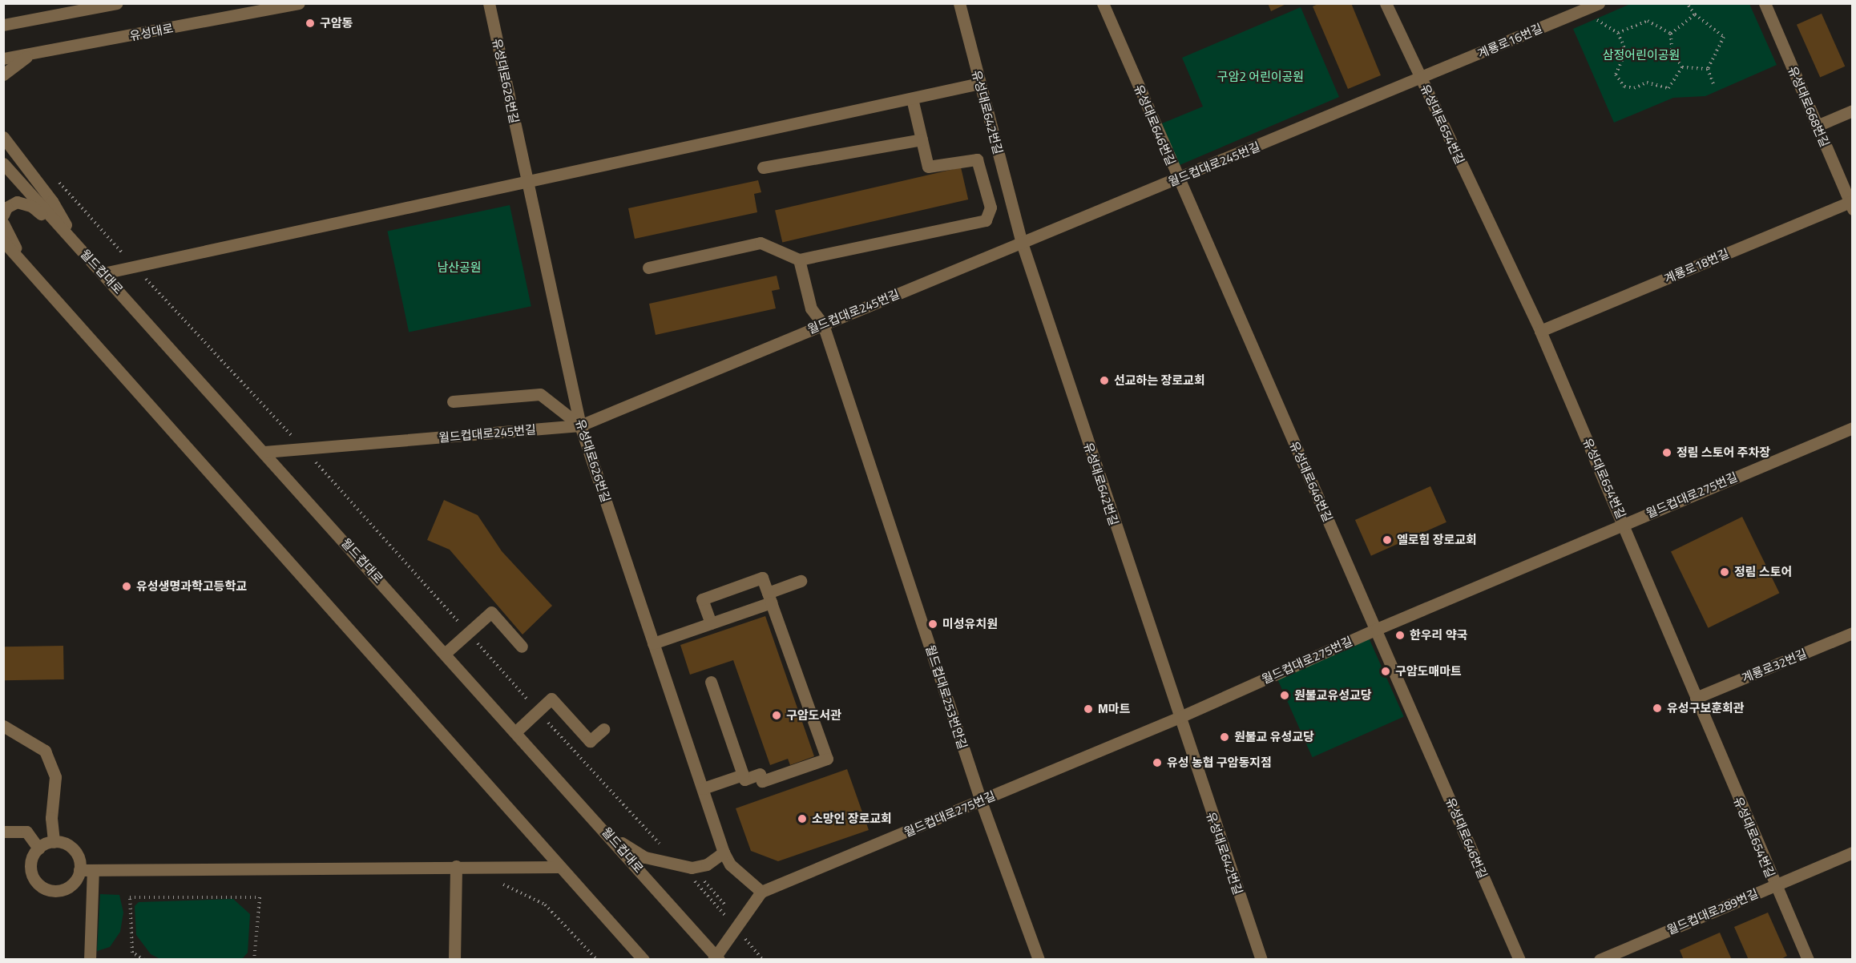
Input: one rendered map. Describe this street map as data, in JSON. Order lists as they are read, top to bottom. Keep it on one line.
{"streets":{"street":["유성대로","계룡로16번길","유성대로626번길","유성대로668번길","유성대로642번길","유성대로654번길","유성대로646번길","월드컵대로245번길","계룡로18번길","월드컵대로","월드컵대로275번길","계룡로32번길","월드컵대로253번안길","월드컵대로289번길"]},"crossings":[["계룡로16번길","유성대로654번길"],["계룡로16번길","월드컵대로245번길"],["유성대로626번길","월드컵대로245번길"],["유성대로626번길","월드컵대로275번길"],["유성대로668번길","계룡로18번길"],["유성대로642번길","월드컵대로245번길"],["유성대로642번길","월드컵대로275번길"],["유성대로654번길","월드컵대로245번길"],["유성대로654번길","계룡로18번길"],["유성대로654번길","월드컵대로275번길"],["유성대로654번길","계룡로32번길"],["유성대로654번길","월드컵대로289번길"],["유성대로646번길","월드컵대로245번길"],["유성대로646번길","월드컵대로275번길"],["월드컵대로245번길","월드컵대로"],["월드컵대로245번길","월드컵대로253번안길"],["월드컵대로275번길","월드컵대로253번안길"]],"parks":["삼정어린이공원","구암2 어린이공원","남산공원"],"places":["구암동","선교하는 장로교회","정림 스토어 주차장","엘로힘 장로교회","정림 스토어","유성생명과학고등학교","미성유치원","한우리 약국","구암도매마트","원불교유성교당","유성구보훈회관","M마트","구암도서관","원불교 유성교당","유성 농협 구암동지점","소망인 장로교회"]}
